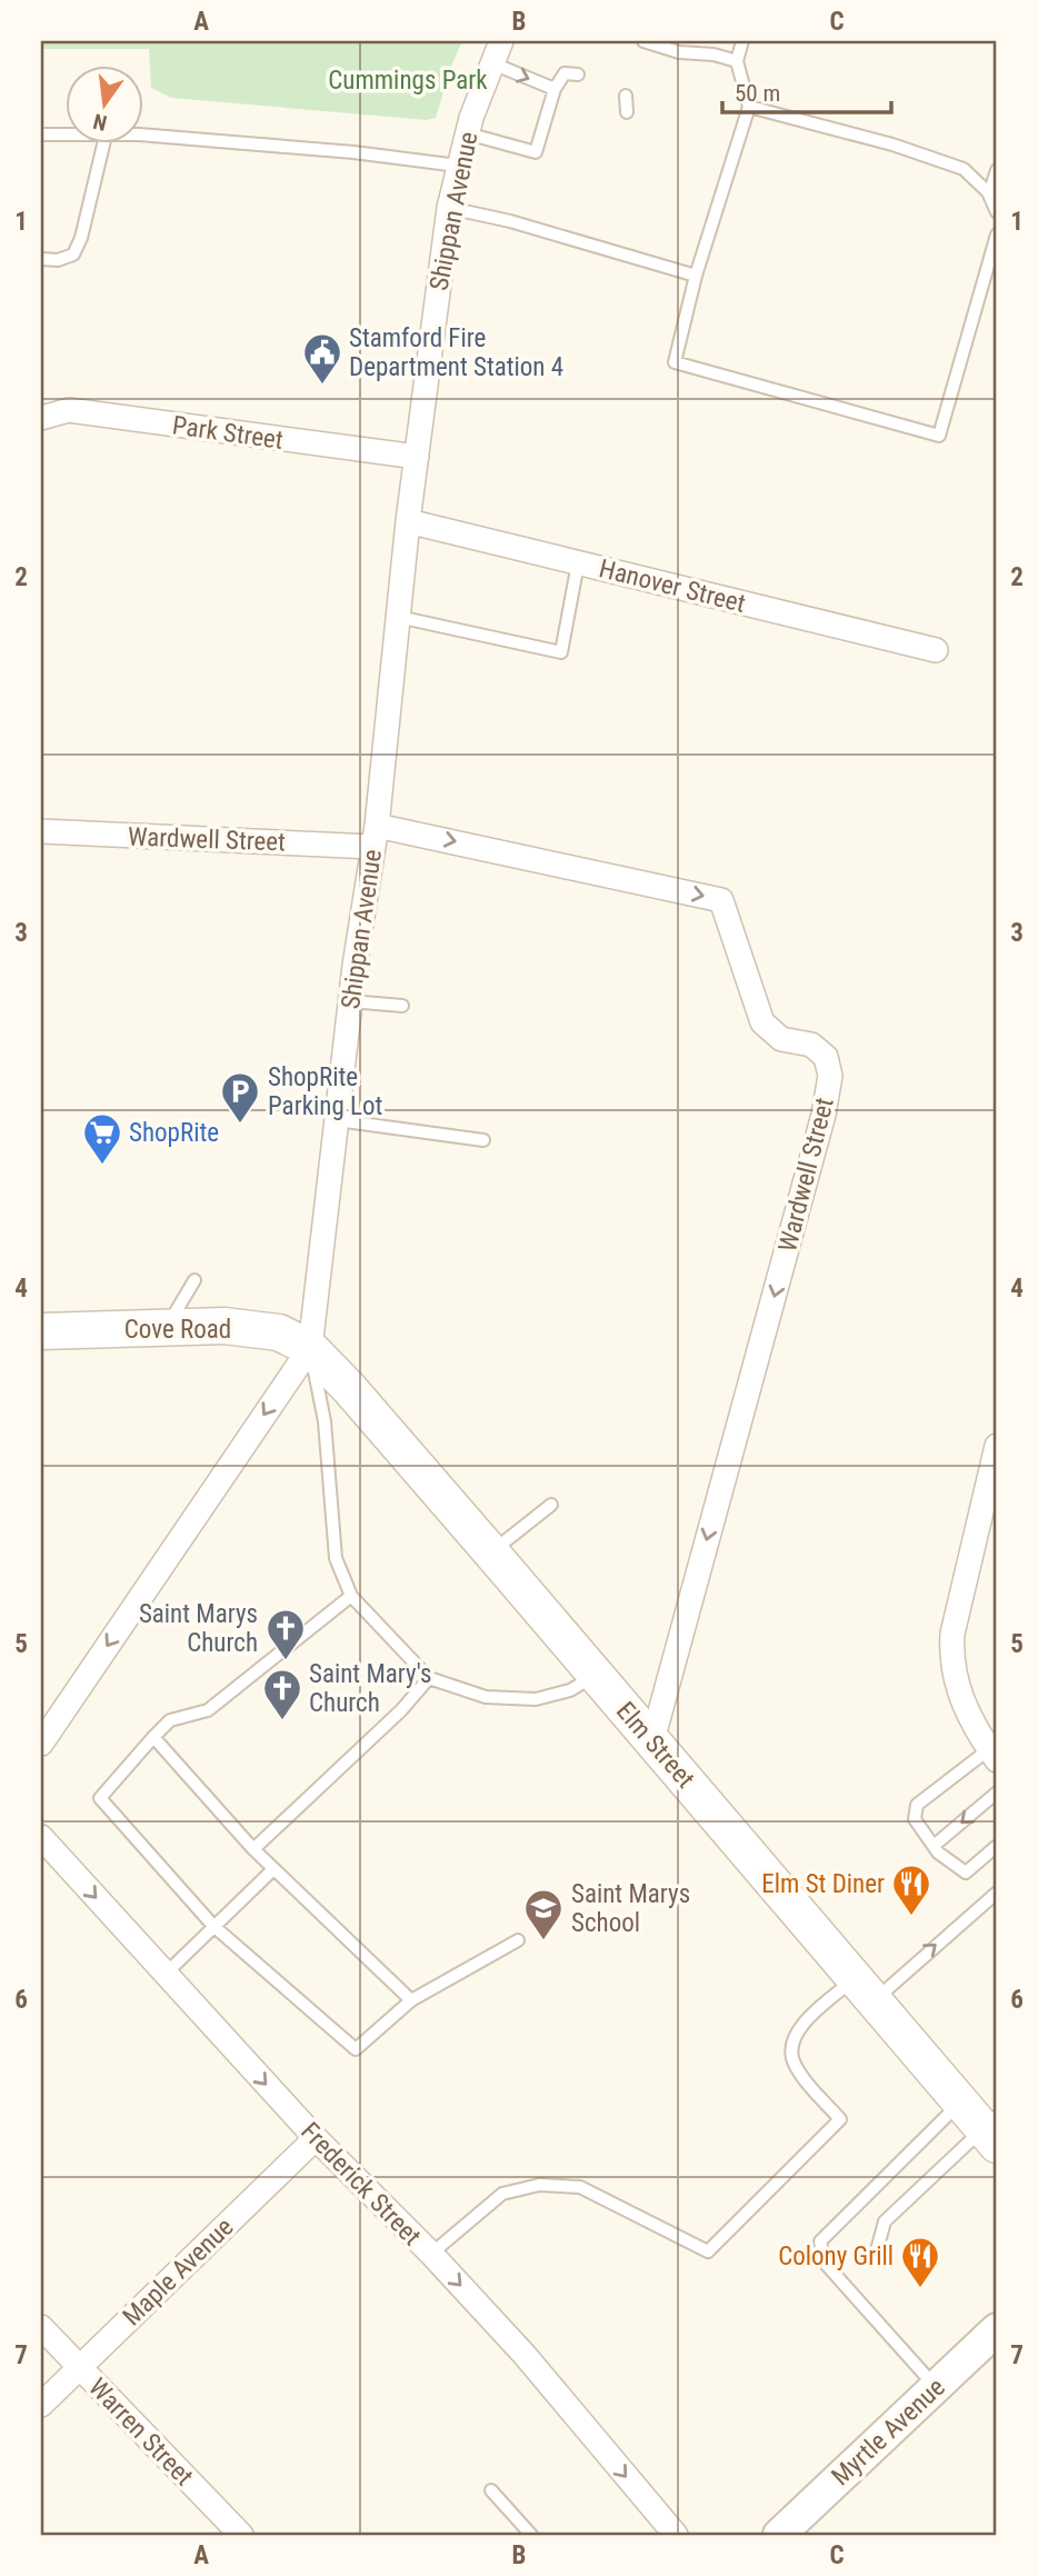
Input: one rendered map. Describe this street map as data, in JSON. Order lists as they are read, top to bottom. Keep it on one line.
{"streets":{"main road":["Cove Road","Elm Street"],"street":["Shippan Avenue","Park Street","Hanover Street","Wardwell Street","Frederick Street","Maple Avenue","Warren Street","Myrtle Avenue"]},"crossings":[["Shippan Avenue","Park Street"],["Shippan Avenue","Hanover Street"],["Shippan Avenue","Wardwell Street"],["Shippan Avenue","Cove Road"],["Shippan Avenue","Elm Street"],["Wardwell Street","Elm Street"],["Cove Road","Elm Street"],["Frederick Street","Maple Avenue"],["Maple Avenue","Warren Street"]],"one_way":["Frederick Street"],"parks":["Cummings Park"],"places":{"public building":["Stamford Fire Department Station 4"],"parking":["ShopRite Parking Lot"],"supermarket":["ShopRite"],"church":["Saint Marys Church","Saint Mary's Church"],"restaurant":["Elm St Diner","Colony Grill"],"school or university":["Saint Marys School"]},"scale_bar":"50 m","north":"bottom","grid":{"columns":["A","B","C"],"rows":["1","2","3","4","5","6","7"]}}
